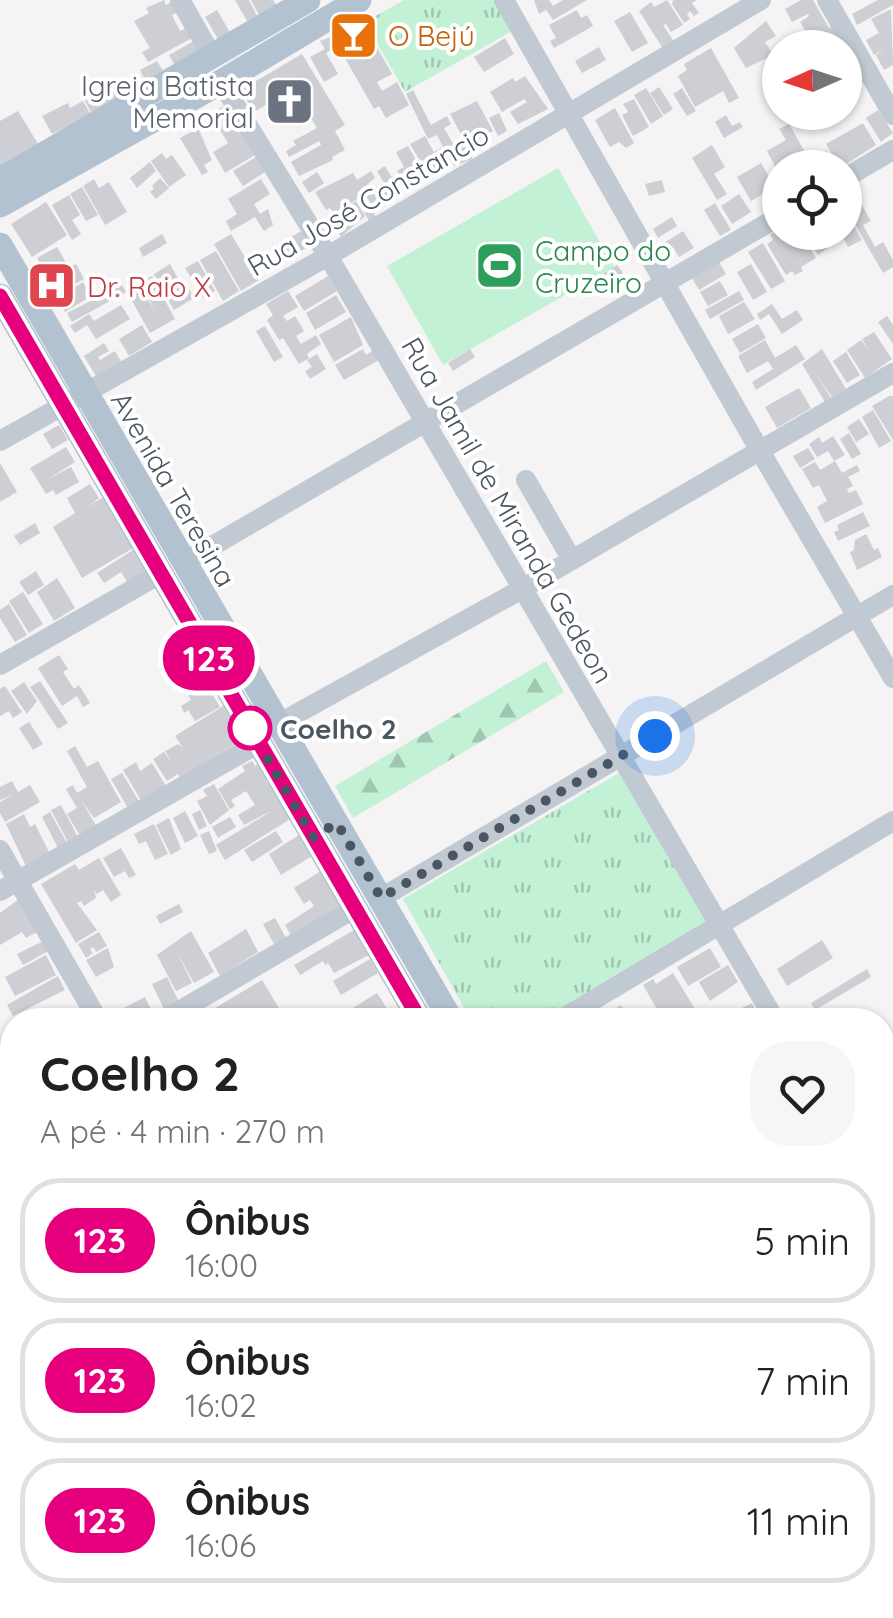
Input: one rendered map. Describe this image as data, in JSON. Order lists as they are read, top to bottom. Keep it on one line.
{"streets":{"main road":["Avenida Teresina"],"street":["Rua José Constancio","Rua Jamil de Miranda Gedeon"]},"crossings":[["Rua José Constancio","Avenida Teresina"],["Rua José Constancio","Rua Jamil de Miranda Gedeon"]],"places":{"bar":["O Bejú"],"church":["Igreja Batista Memorial"],"sports":["Campo do Cruzeiro"],"hospital":["Dr. Raio X"],"other":["Coelho 2"]},"lines":["bus line 123"],"north":"left","page":{"on_map":"123","heading":["Coelho 2","A pé · 4 min · 270 m"],"list":[{"mark":"123","name":"Ônibus","note":"16:00","value":"5 min"},{"mark":"123","name":"Ônibus","note":"16:02","value":"7 min"},{"mark":"123","name":"Ônibus","note":"16:06","value":"11 min"}]}}
